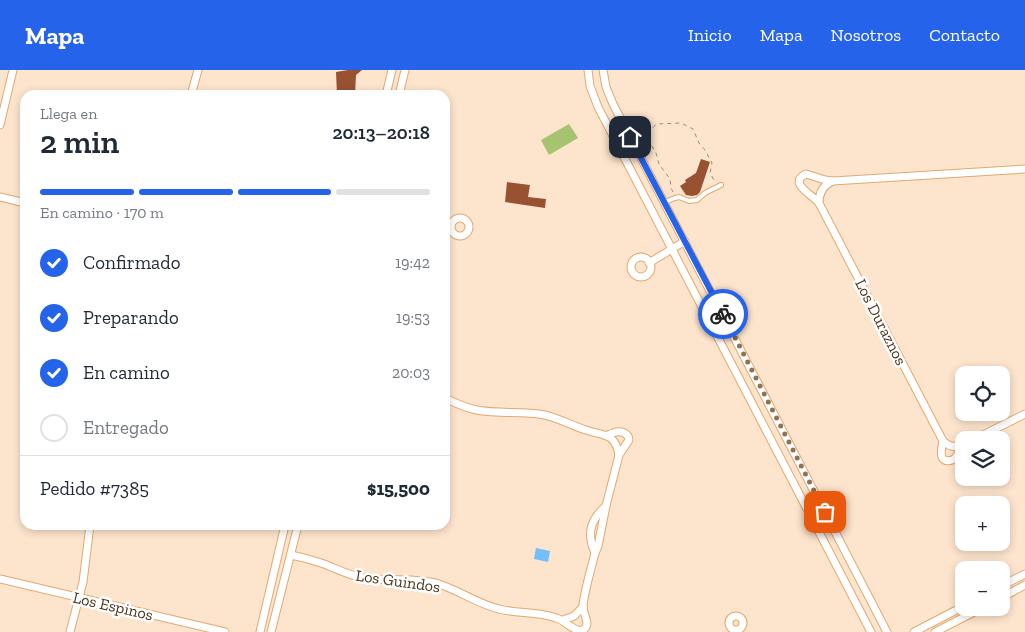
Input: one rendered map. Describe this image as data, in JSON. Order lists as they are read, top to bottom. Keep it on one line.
{"streets":{"street":["Los Duraznos","Los Guindos","Los Espinos"]},"page":{"header":"Mapa","nav":["Inicio","Mapa","Nosotros","Contacto"],"heading":["2 min","Llega en","20:13–20:18"],"panel":["Pedido #7385","$15,500"],"bar":"En camino · 170 m","list":[["Confirmado","19:42"],["Preparando","19:53"],["En camino","20:03"],"Entregado"],"map_buttons":["+","−"]}}
